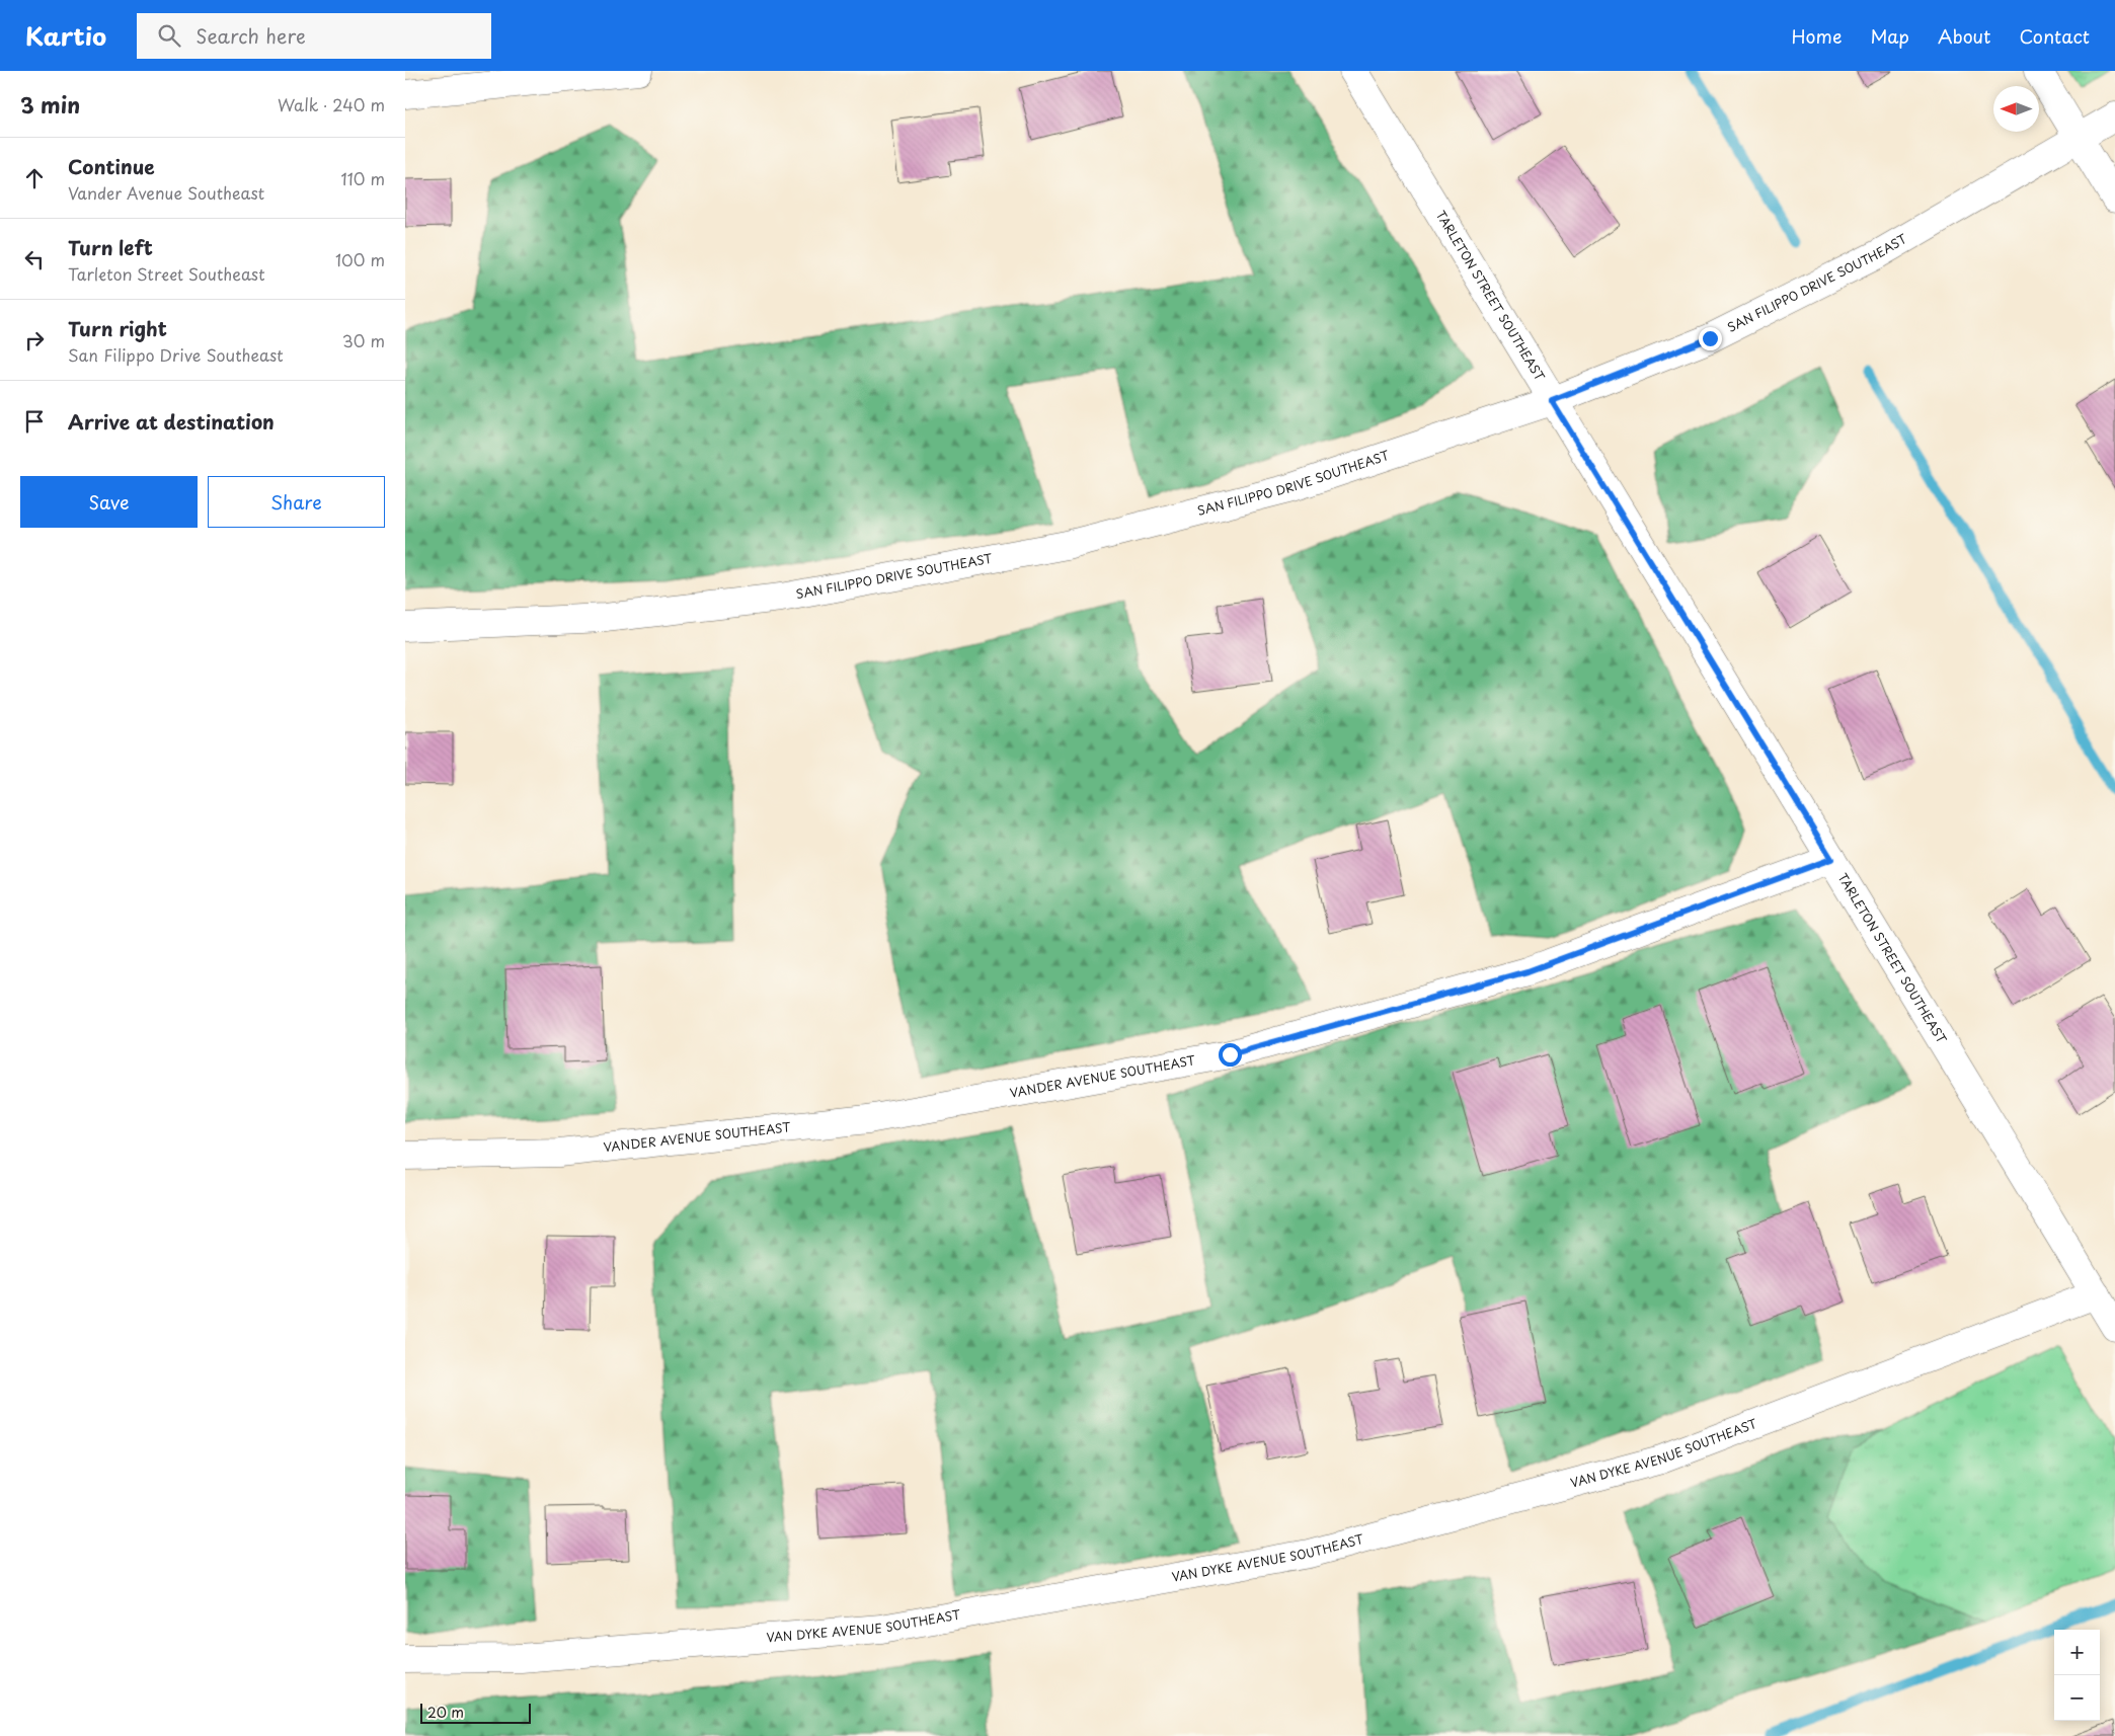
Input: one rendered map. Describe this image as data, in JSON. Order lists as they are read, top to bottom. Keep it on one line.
{"streets":{"street":["SAN FILIPPO DRIVE SOUTHEAST","TARLETON STREET SOUTHEAST","VANDER AVENUE SOUTHEAST","VAN DYKE AVENUE SOUTHEAST"]},"crossings":[["SAN FILIPPO DRIVE SOUTHEAST","TARLETON STREET SOUTHEAST"],["TARLETON STREET SOUTHEAST","VANDER AVENUE SOUTHEAST"],["TARLETON STREET SOUTHEAST","VAN DYKE AVENUE SOUTHEAST"]],"scale_bar":"20 m","north":"left","page":{"header":"Kartio","search":"Search here","nav":["Home","Map","About","Contact"],"heading":["3 min","Walk · 240 m"],"list":[["Continue","Vander Avenue Southeast","110 m"],["Turn left","Tarleton Street Southeast","100 m"],["Turn right","San Filippo Drive Southeast","30 m"],"Arrive at destination"],"buttons":["Save","Share"],"map_buttons":["+","−"],"scale":"20 m"}}
